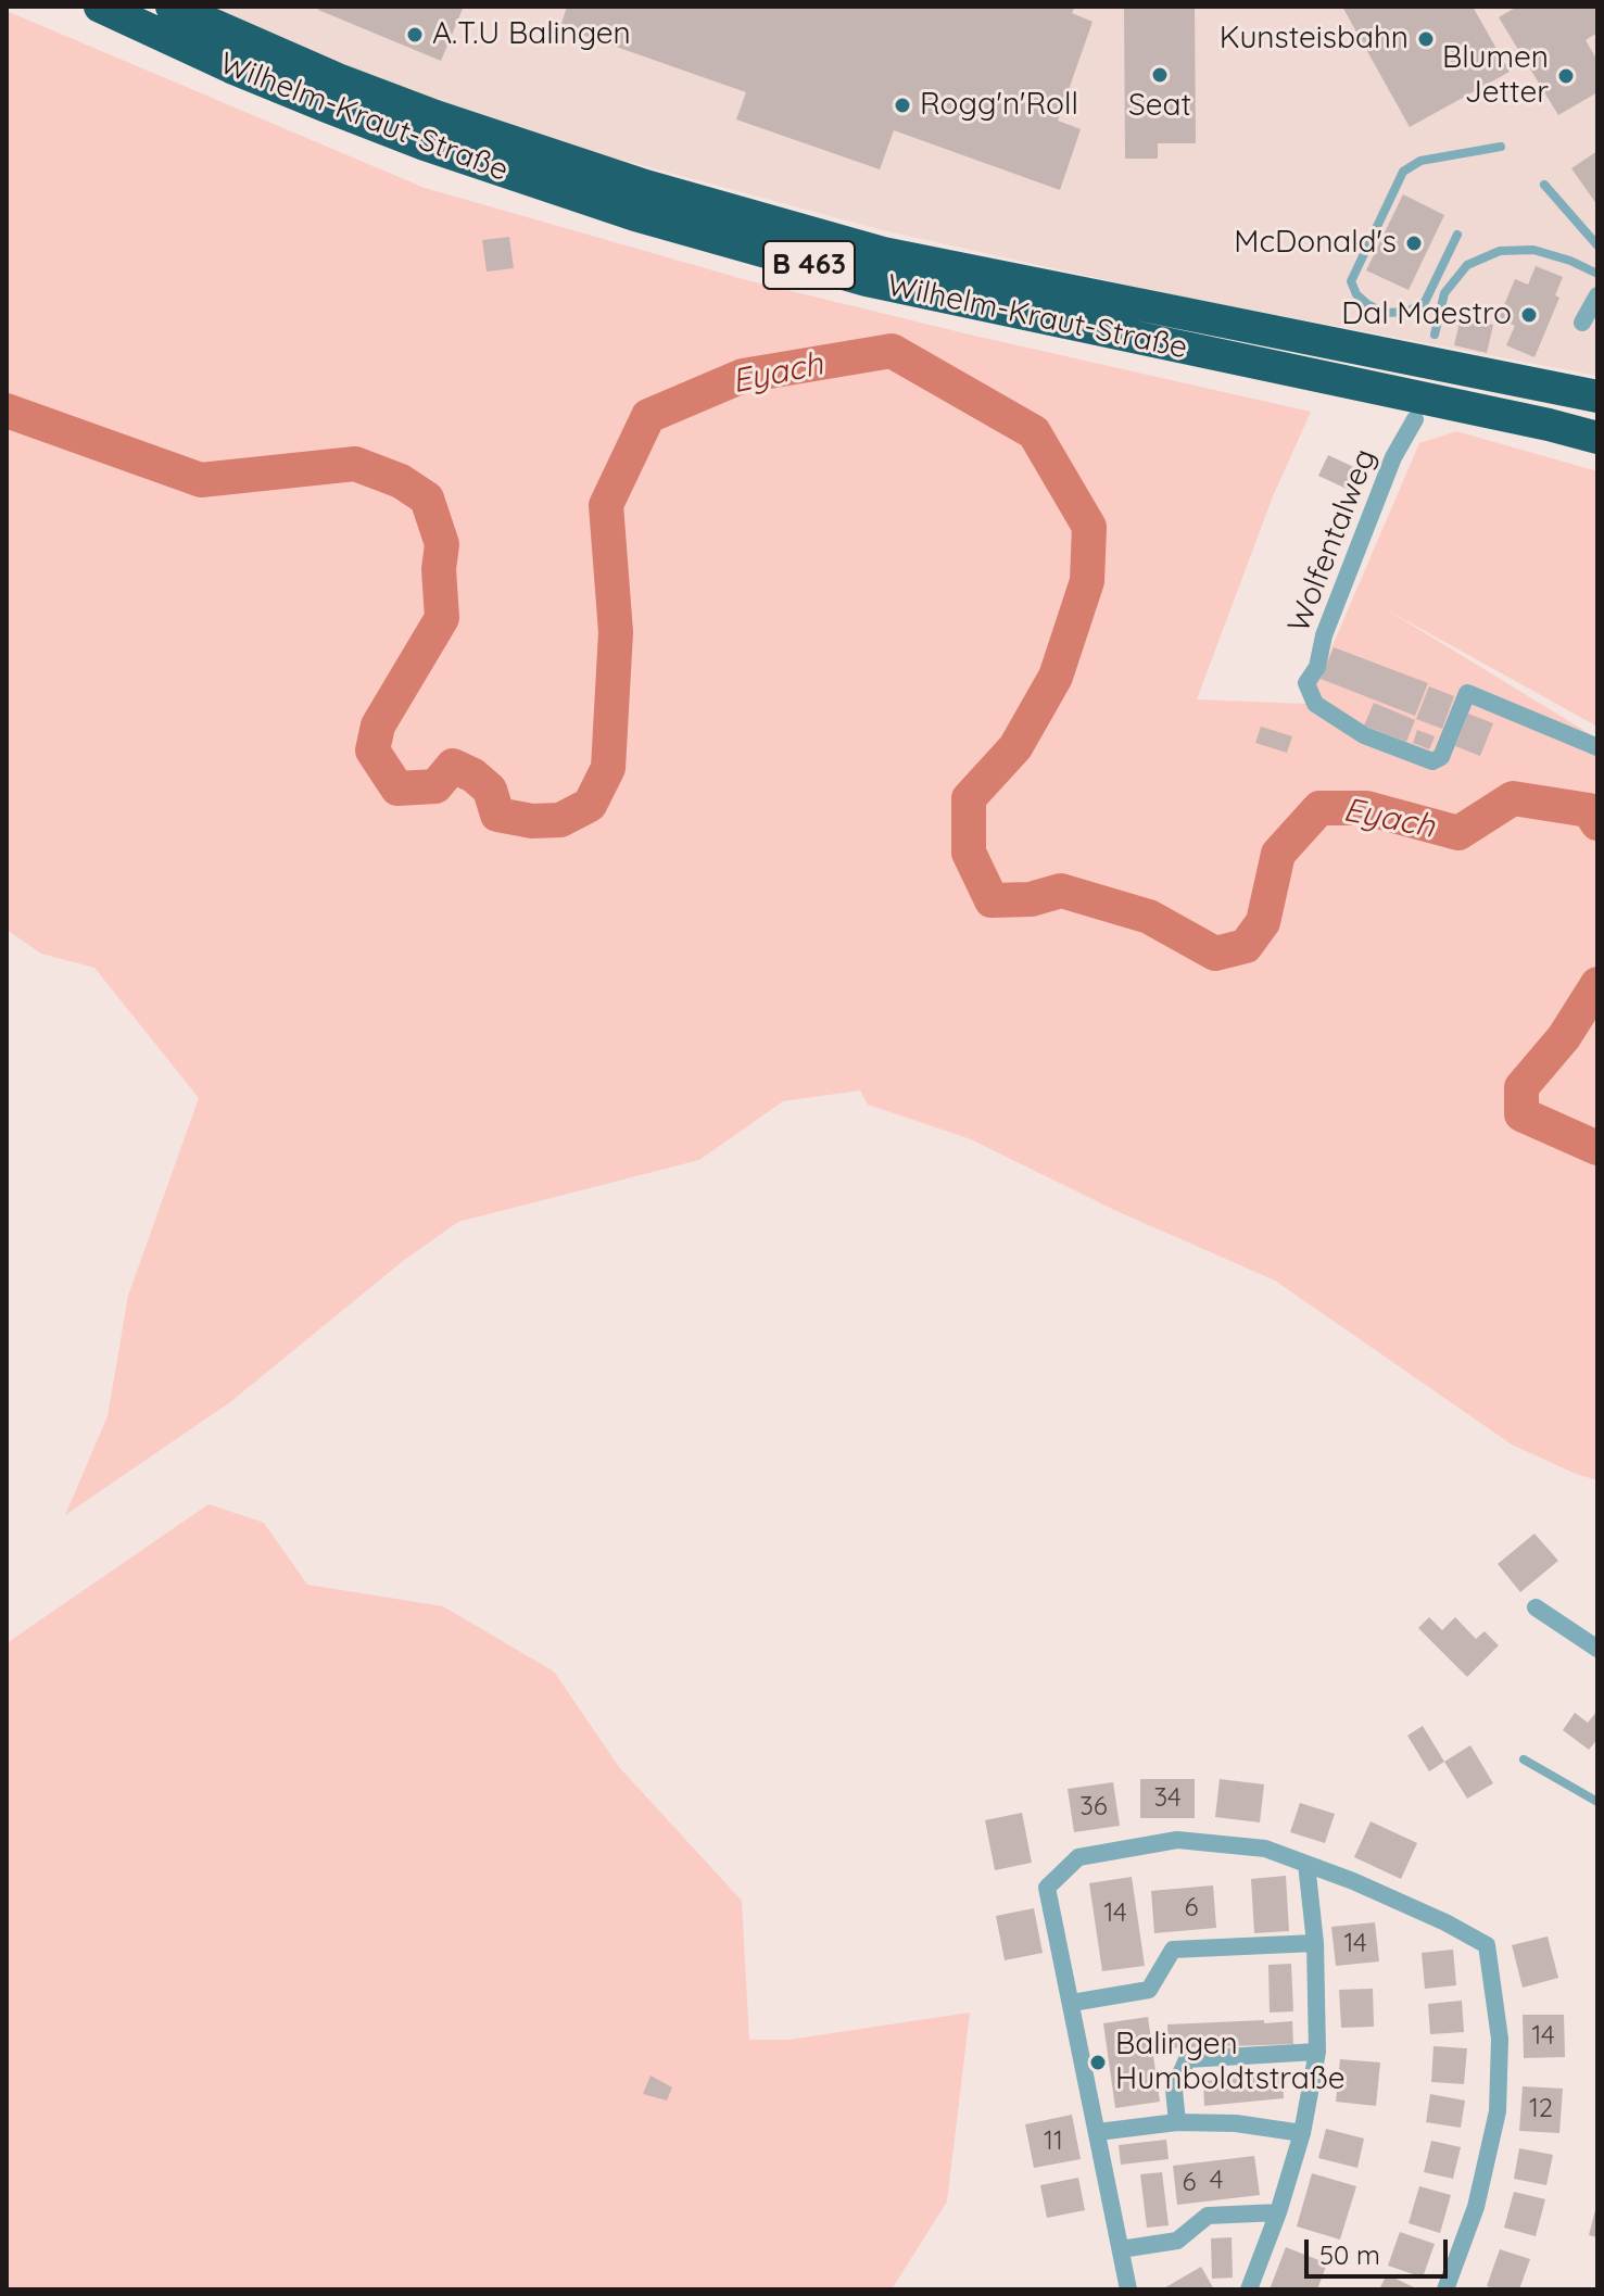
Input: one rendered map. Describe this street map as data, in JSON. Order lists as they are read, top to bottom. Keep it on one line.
{"streets":{"highway":["Wilhelm-Kraut-Straße","B 463"],"street":["Wolfentalweg"]},"water":["Eyach"],"places":["A.T.U Balingen","Kunsteisbahn","Seat","Blumen Jetter","Rogg'n'Roll","McDonald's","Dal Maestro","Balingen Humboldtstraße"],"house_numbers":["34","36","6","14","14","14","12","11","4","6"],"scale_bar":"50 m"}
